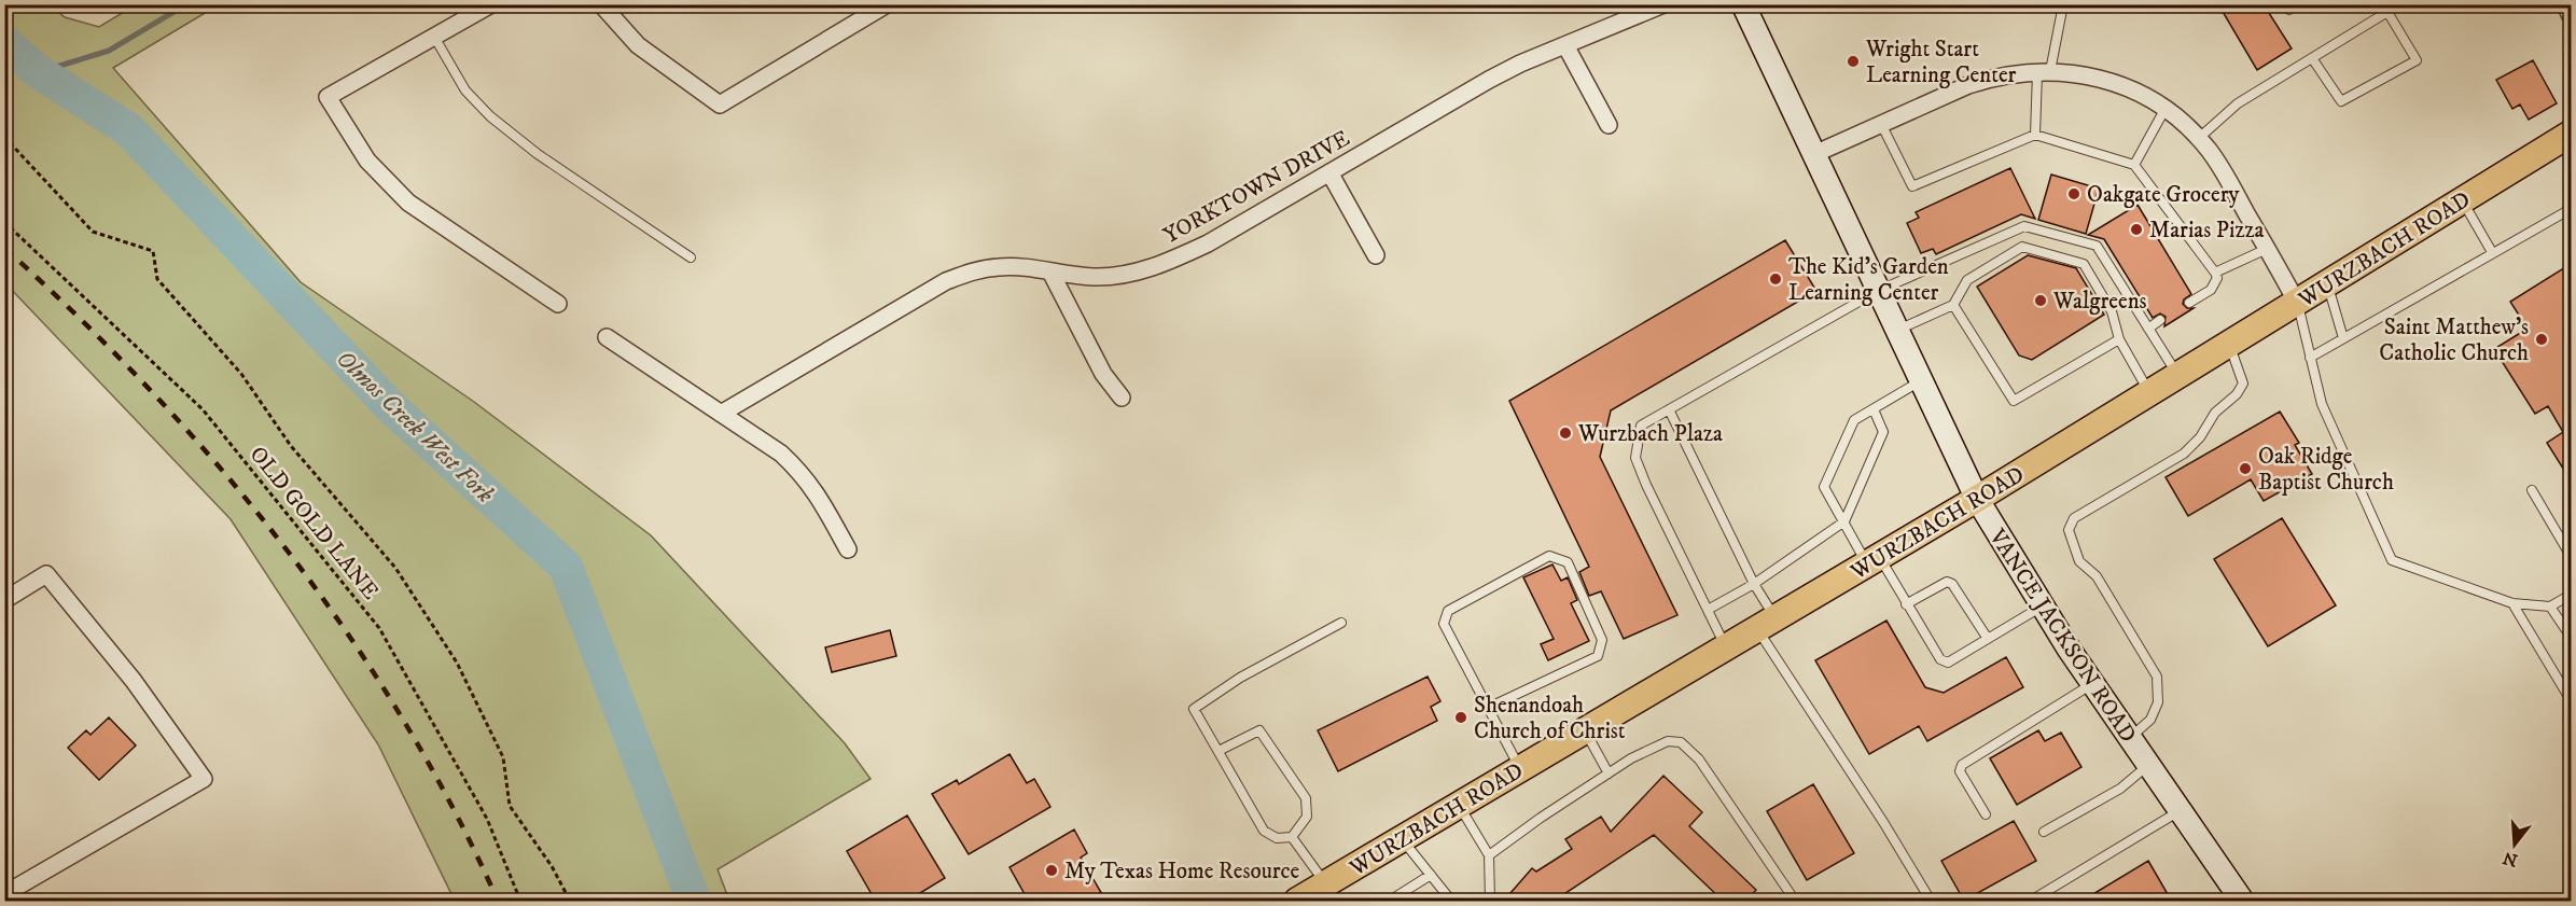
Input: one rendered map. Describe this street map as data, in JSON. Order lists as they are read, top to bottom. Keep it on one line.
{"streets":{"main road":["WURZBACH ROAD","VANCE JACKSON ROAD"],"street":["YORKTOWN DRIVE"],"path":["OLD GOLD LANE"]},"crossings":[["WURZBACH ROAD","VANCE JACKSON ROAD"]],"water":["Olmos Creek West Fork"],"places":["Wright Start Learning Center","Oakgate Grocery","Marias Pizza","The Kid's Garden Learning Center","Walgreens","Saint Matthew's Catholic Church","Wurzbach Plaza","Oak Ridge Baptist Church","Shenandoah Church of Christ","My Texas Home Resource"],"north":"bottom"}
